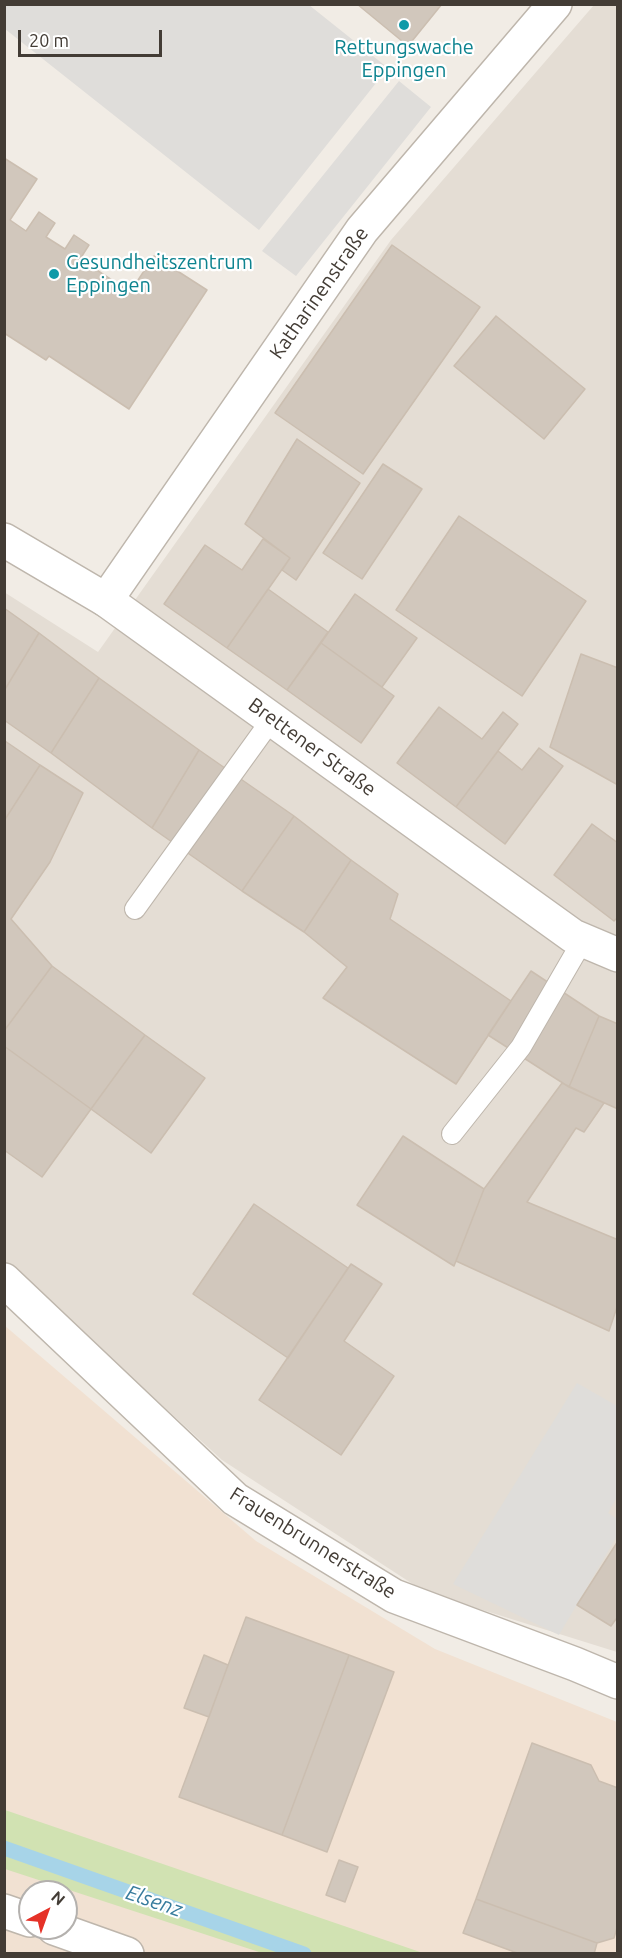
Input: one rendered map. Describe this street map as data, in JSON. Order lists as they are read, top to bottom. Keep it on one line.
{"streets":{"street":["Katharinenstraße","Brettener Straße","Frauenbrunnerstraße"]},"crossings":[["Katharinenstraße","Brettener Straße"]],"water":["Elsenz"],"places":["Rettungswache Eppingen","Gesundheitszentrum Eppingen"],"scale_bar":"20 m","north":"top right"}
